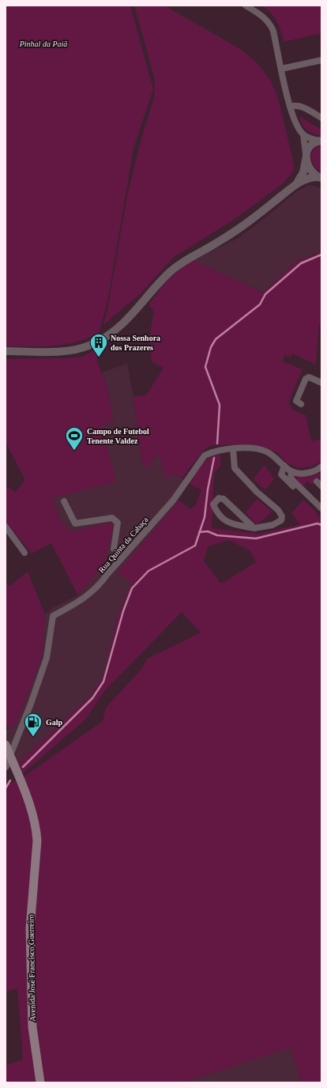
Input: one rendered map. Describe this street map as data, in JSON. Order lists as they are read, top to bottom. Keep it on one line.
{"streets":{"main road":["Avenida José Francisco Guerreiro"],"street":["Rua Quinta da Cabaça"]},"crossings":[["Rua Quinta da Cabaça","Avenida José Francisco Guerreiro"]],"parks":["Pinhal da Paiã"],"places":{"building":["Nossa Senhora dos Prazeres"],"sports":["Campo de Futebol Tenente Valdez"],"fuel station":["Galp"]}}
